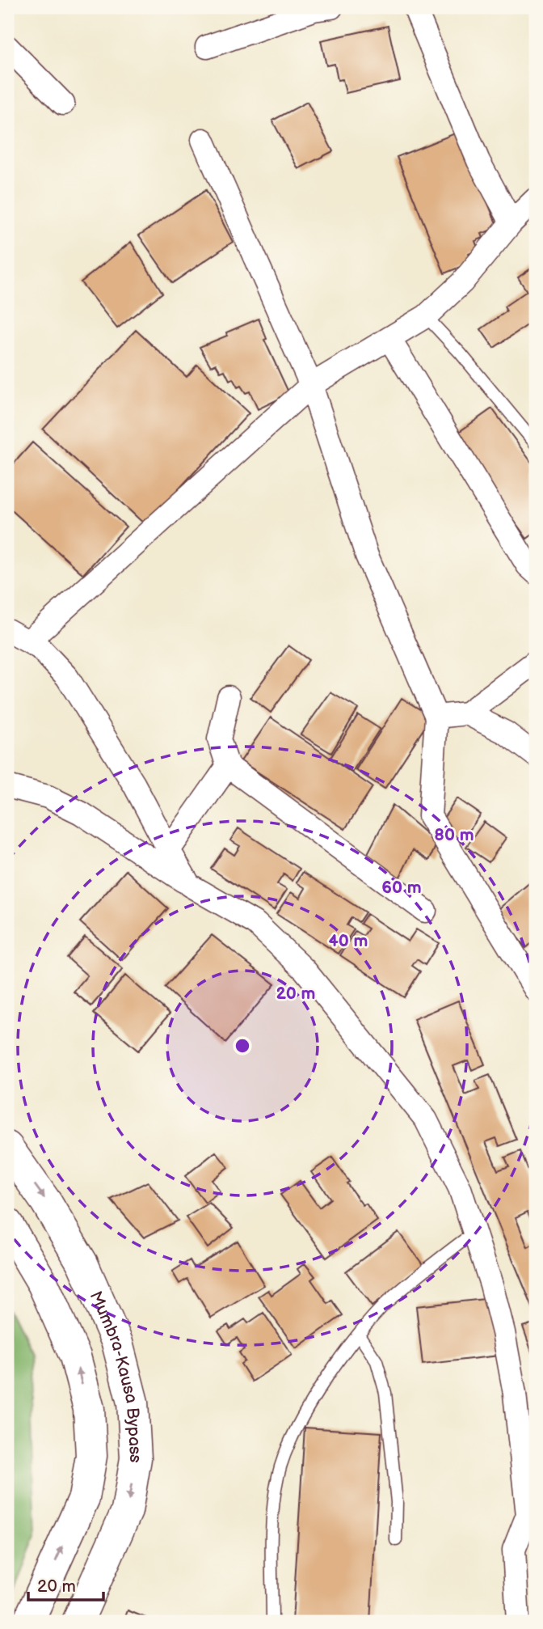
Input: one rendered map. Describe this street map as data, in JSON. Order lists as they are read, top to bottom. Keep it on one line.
{"streets":{"highway":["Mumbra-Kausa Bypass"]},"scale_bar":"20 m","rings":["80 m","60 m","40 m","20 m"]}
